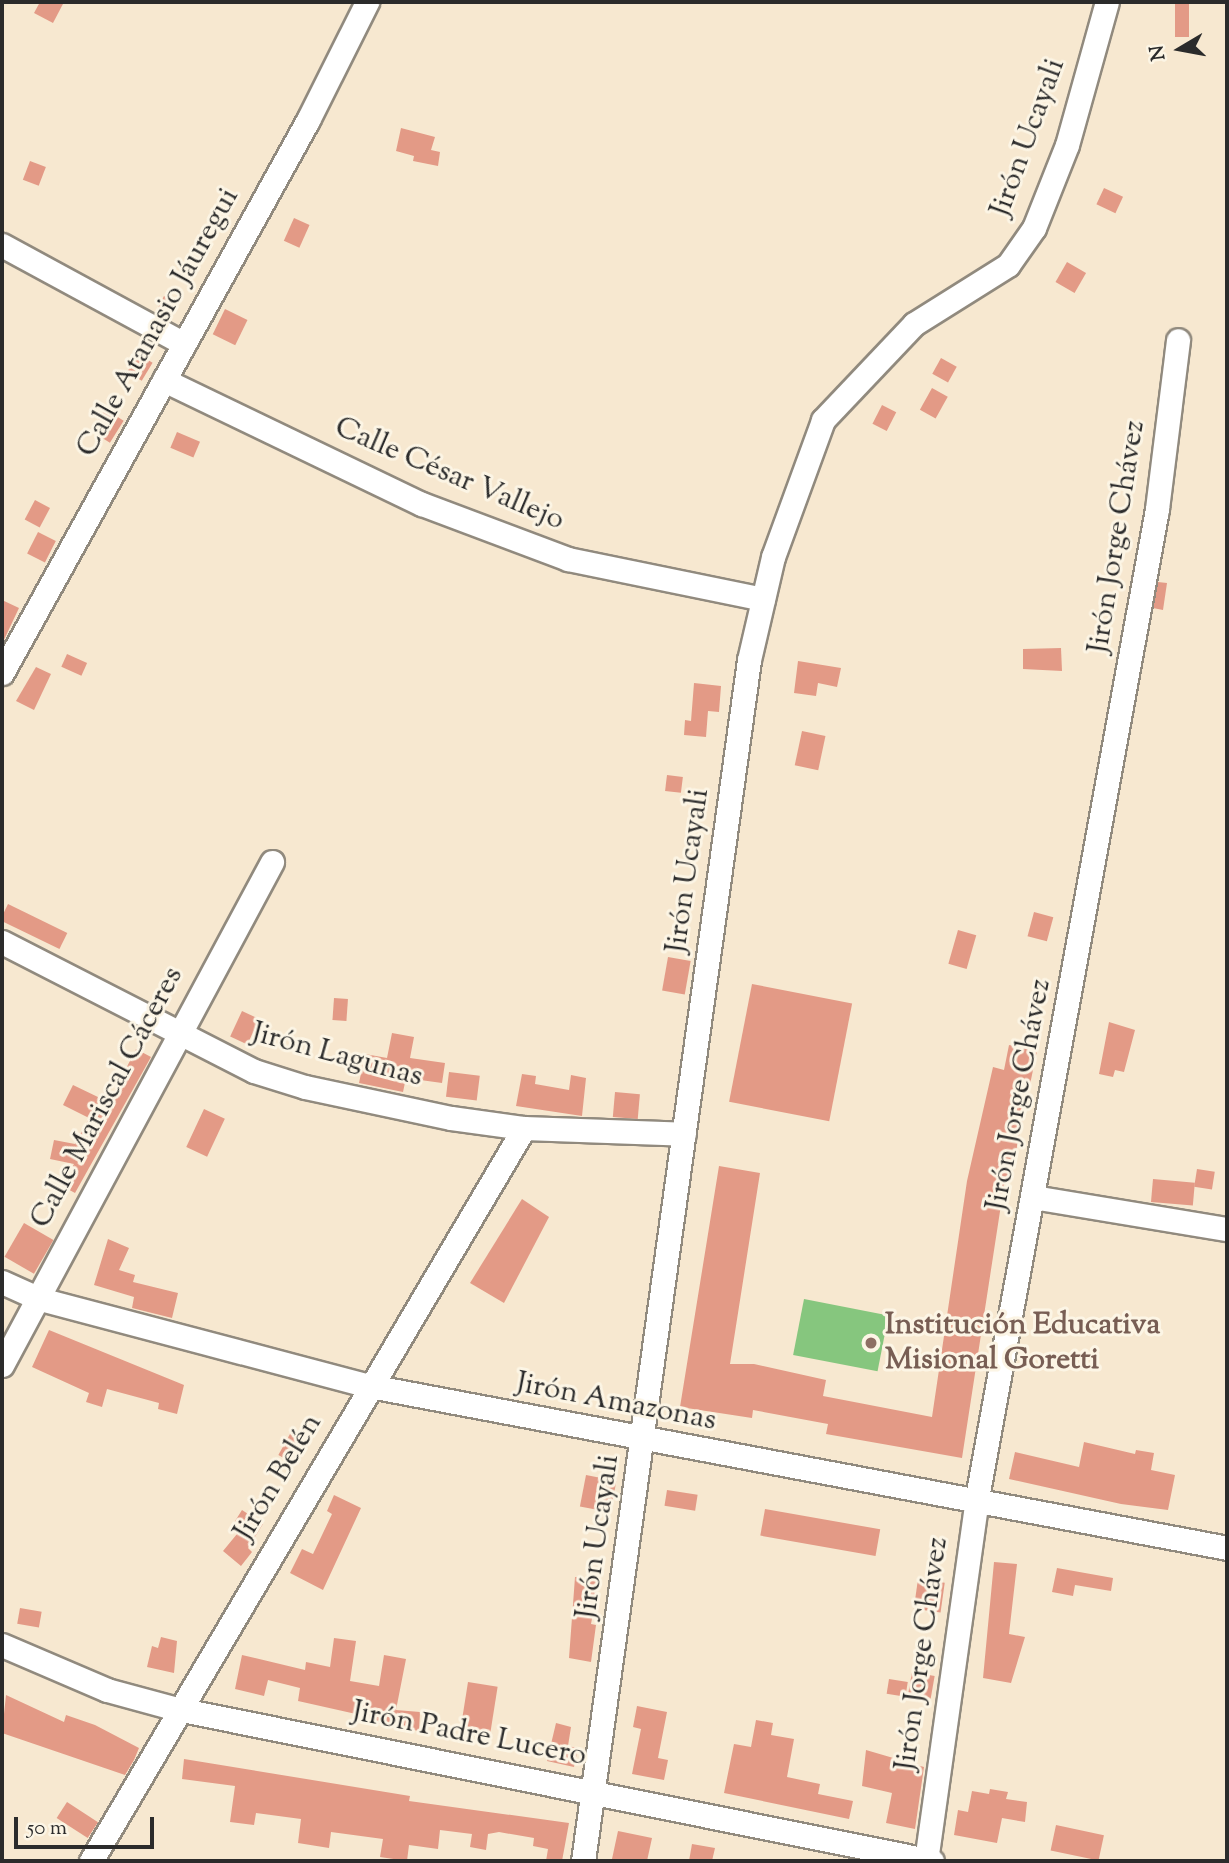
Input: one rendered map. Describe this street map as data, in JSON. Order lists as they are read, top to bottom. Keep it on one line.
{"streets":{"street":["Jirón Ucayali","Calle Atanasio Jáuregui","Calle César Vallejo","Jirón Jorge Chávez","Jirón Lagunas","Calle Mariscal Cáceres","Jirón Amazonas","Jirón Belén","Jirón Padre Lucero"]},"crossings":[["Jirón Ucayali","Calle César Vallejo"],["Jirón Ucayali","Jirón Lagunas"],["Jirón Ucayali","Jirón Amazonas"],["Jirón Ucayali","Jirón Padre Lucero"],["Calle Atanasio Jáuregui","Calle César Vallejo"],["Jirón Jorge Chávez","Jirón Amazonas"],["Jirón Jorge Chávez","Jirón Padre Lucero"],["Jirón Lagunas","Calle Mariscal Cáceres"],["Jirón Lagunas","Jirón Belén"],["Calle Mariscal Cáceres","Jirón Amazonas"],["Jirón Amazonas","Jirón Belén"],["Jirón Belén","Jirón Padre Lucero"]],"places":["Institución Educativa Misional Goretti"],"scale_bar":"50 m","north":"left"}
